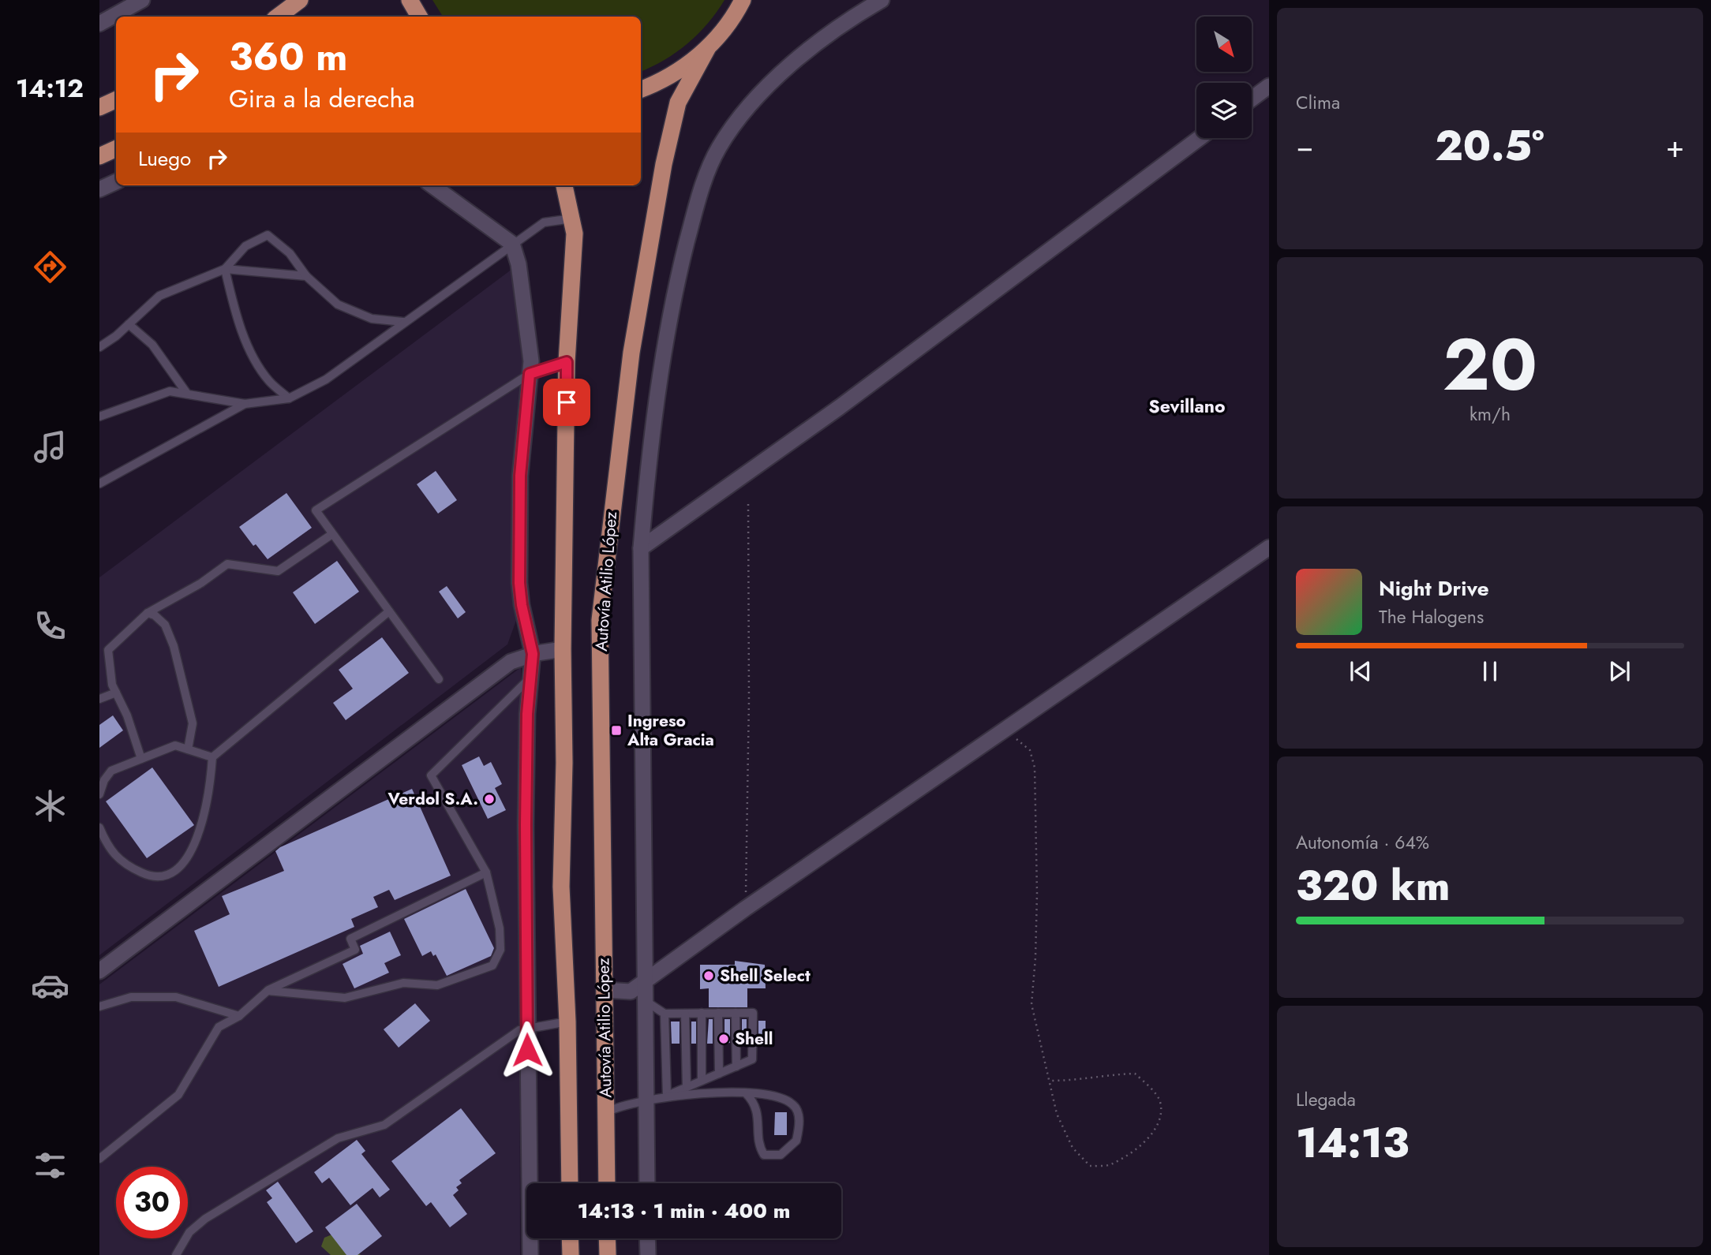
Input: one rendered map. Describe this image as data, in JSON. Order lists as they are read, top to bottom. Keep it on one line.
{"streets":{"main road":["Autovía Atilio López"]},"districts":["Sevillano"],"places":{"transit":["Ingreso Alta Gracia"],"other":["Verdol S.A.","Shell Select","Shell"]},"north":"bottom right","page":{"tabs":"14:12","tile":["Clima",["20","km/h"],["Autonomía · 64%","320 km"],["Llegada","14:13"]],"turn":["360 m","Gira a la derecha"],"heat":["−","20.5°","+"],"then":"Luego","song":["Night Drive","The Halogens"],"limit":"30","trip":"14:13 · 1 min · 400 m"}}
